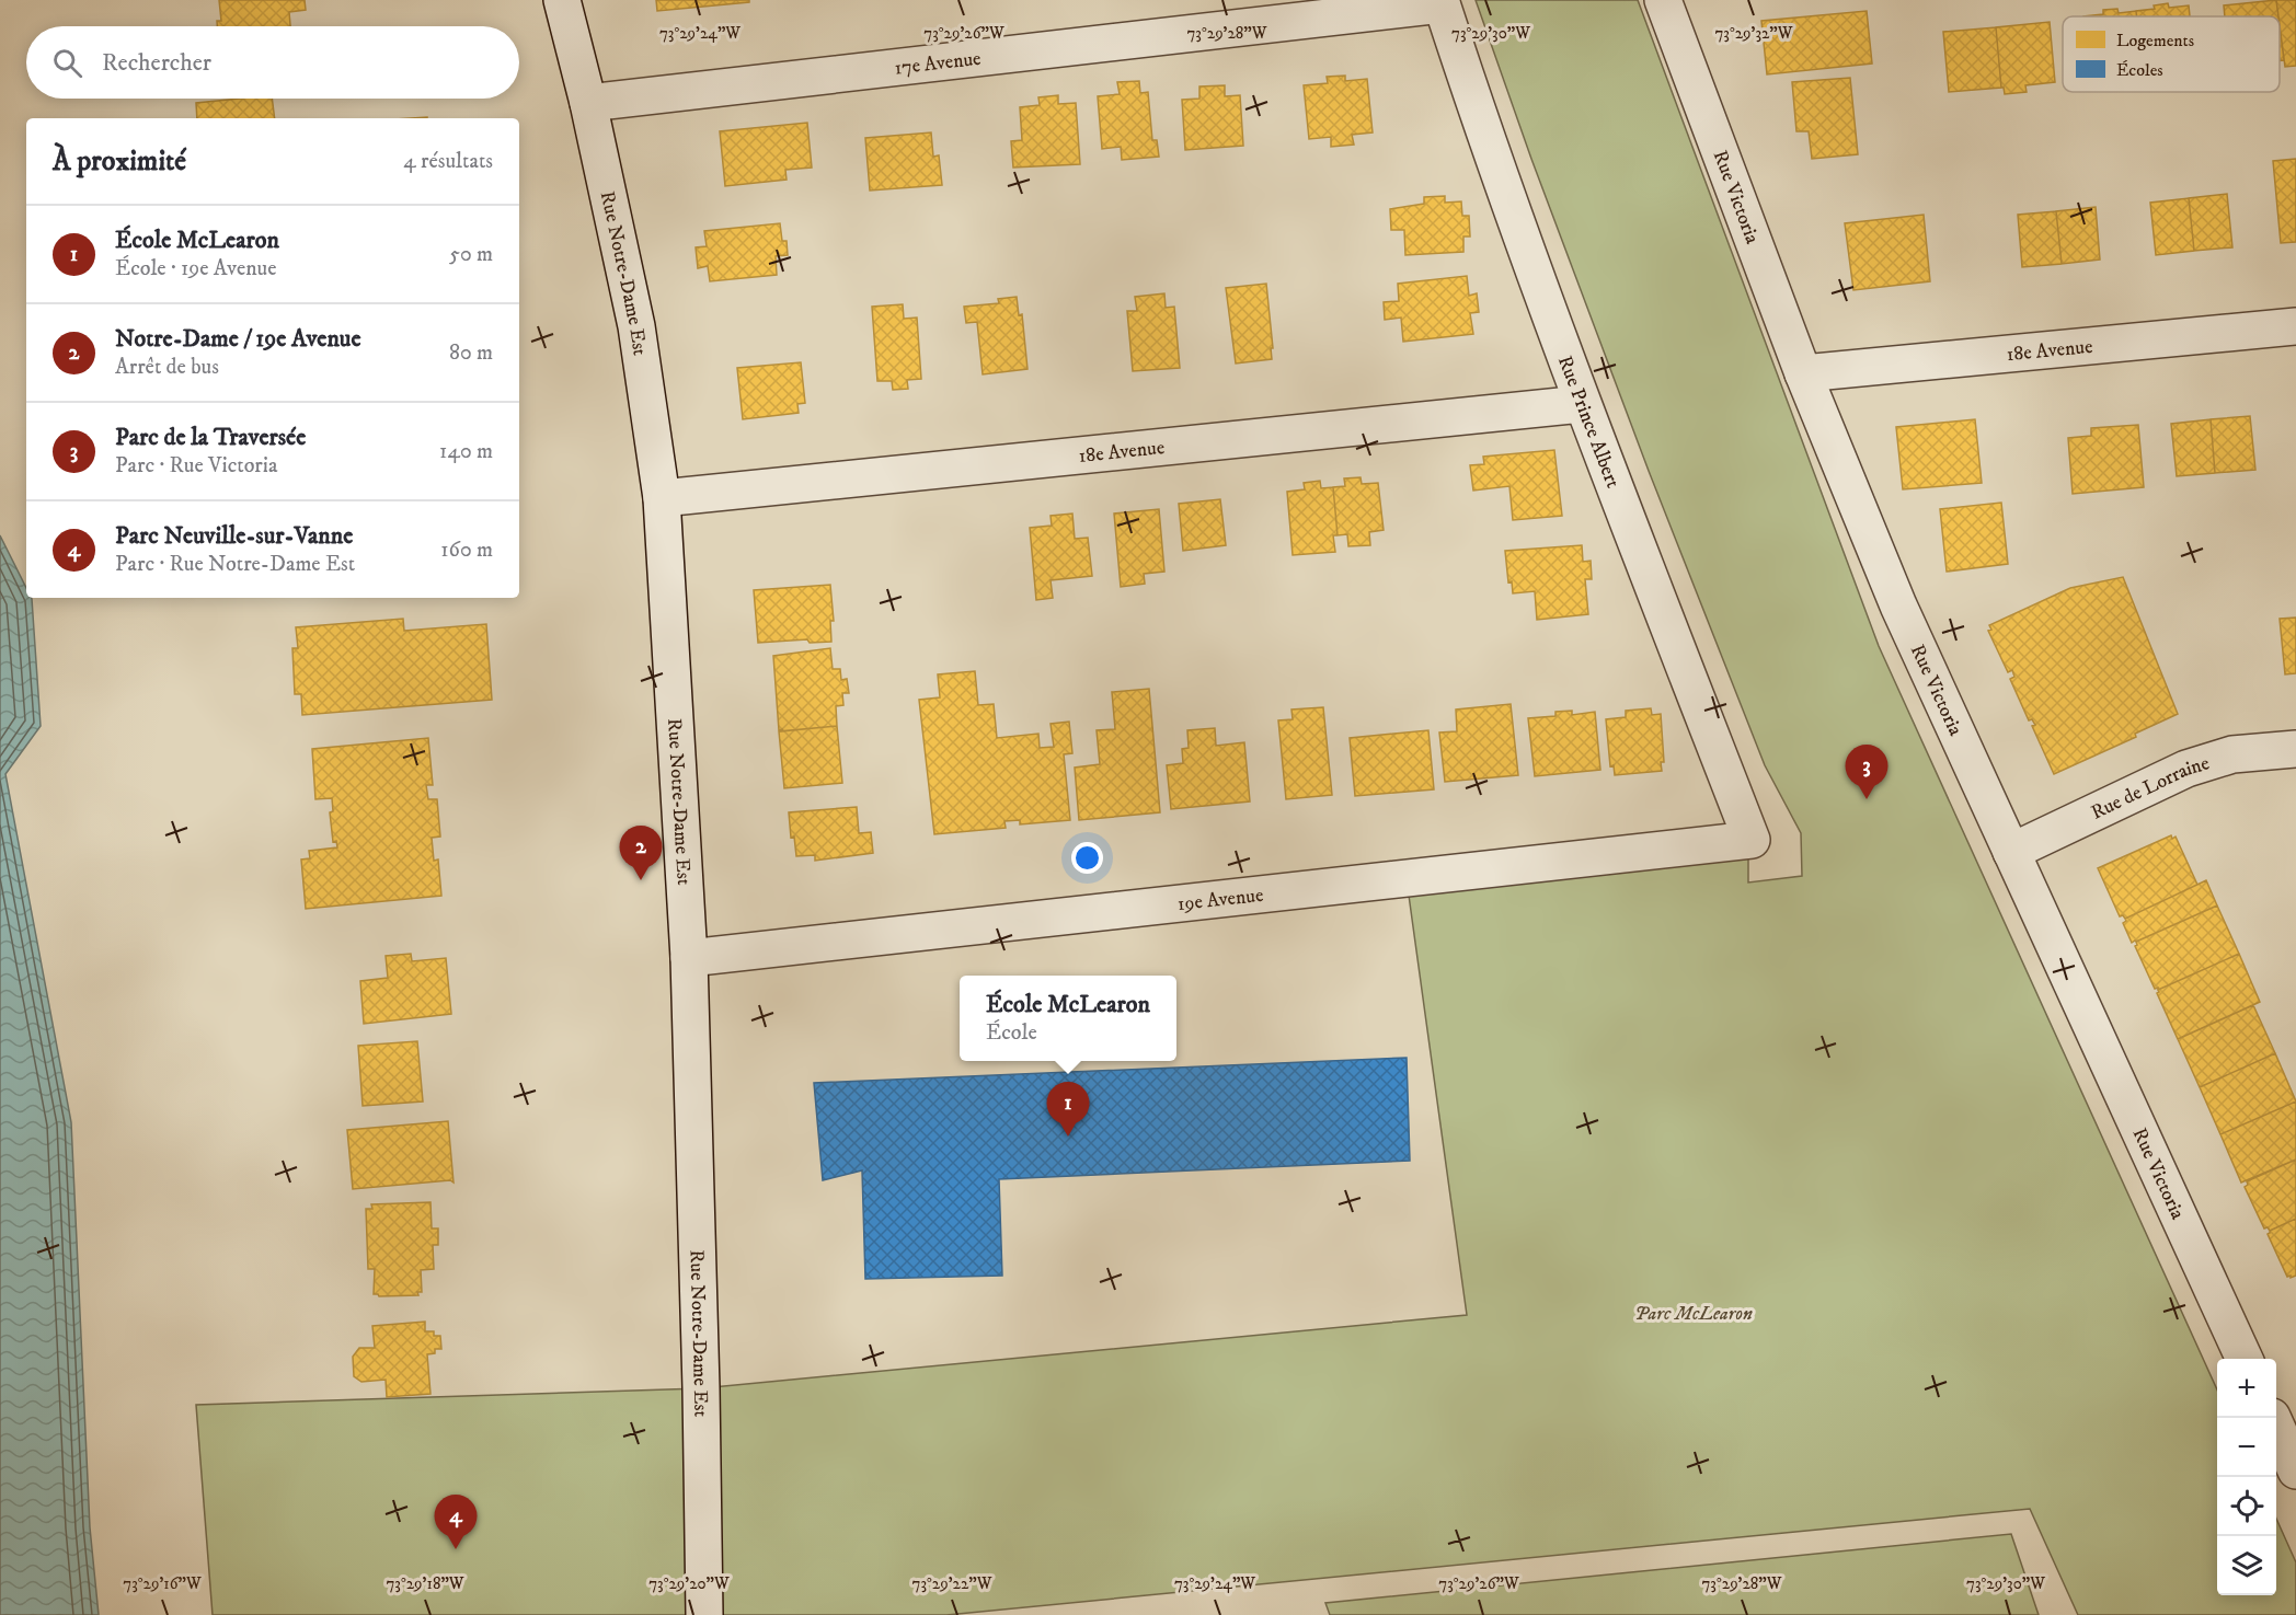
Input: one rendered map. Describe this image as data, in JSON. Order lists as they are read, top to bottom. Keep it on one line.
{"streets":{"street":["17e Avenue","Rue Victoria","Rue Notre-Dame Est","18e Avenue","Rue Prince Albert","Rue de Lorraine","19e Avenue"]},"crossings":[["17e Avenue","Rue Notre-Dame Est"],["17e Avenue","Rue Prince Albert"],["Rue Victoria","18e Avenue"],["Rue Victoria","Rue de Lorraine"],["Rue Notre-Dame Est","18e Avenue"],["Rue Notre-Dame Est","19e Avenue"],["18e Avenue","Rue Prince Albert"],["Rue Prince Albert","19e Avenue"]],"parks":["Parc McLearon"],"legend":["Logements","Écoles"],"page":{"search":"Rechercher","heading":["À proximité","4 résultats"],"list":[{"mark":"1","name":"École McLearon","note":"École · 19e Avenue","value":"50 m"},{"mark":"2","name":"Notre-Dame / 19e Avenue","note":"Arrêt de bus","value":"80 m"},{"mark":"3","name":"Parc de la Traversée","note":"Parc · Rue Victoria","value":"140 m"},{"mark":"4","name":"Parc Neuville-sur-Vanne","note":"Parc · Rue Notre-Dame Est","value":"160 m"}],"pins":["3","2","1","4"],"popup":["École McLearon","École"],"map_buttons":["+","−"]},"coordinates":["73°29'24\"W","73°29'26\"W","73°29'28\"W","73°29'30\"W","73°29'32\"W","73°29'16\"W","73°29'18\"W","73°29'20\"W","73°29'22\"W"]}
